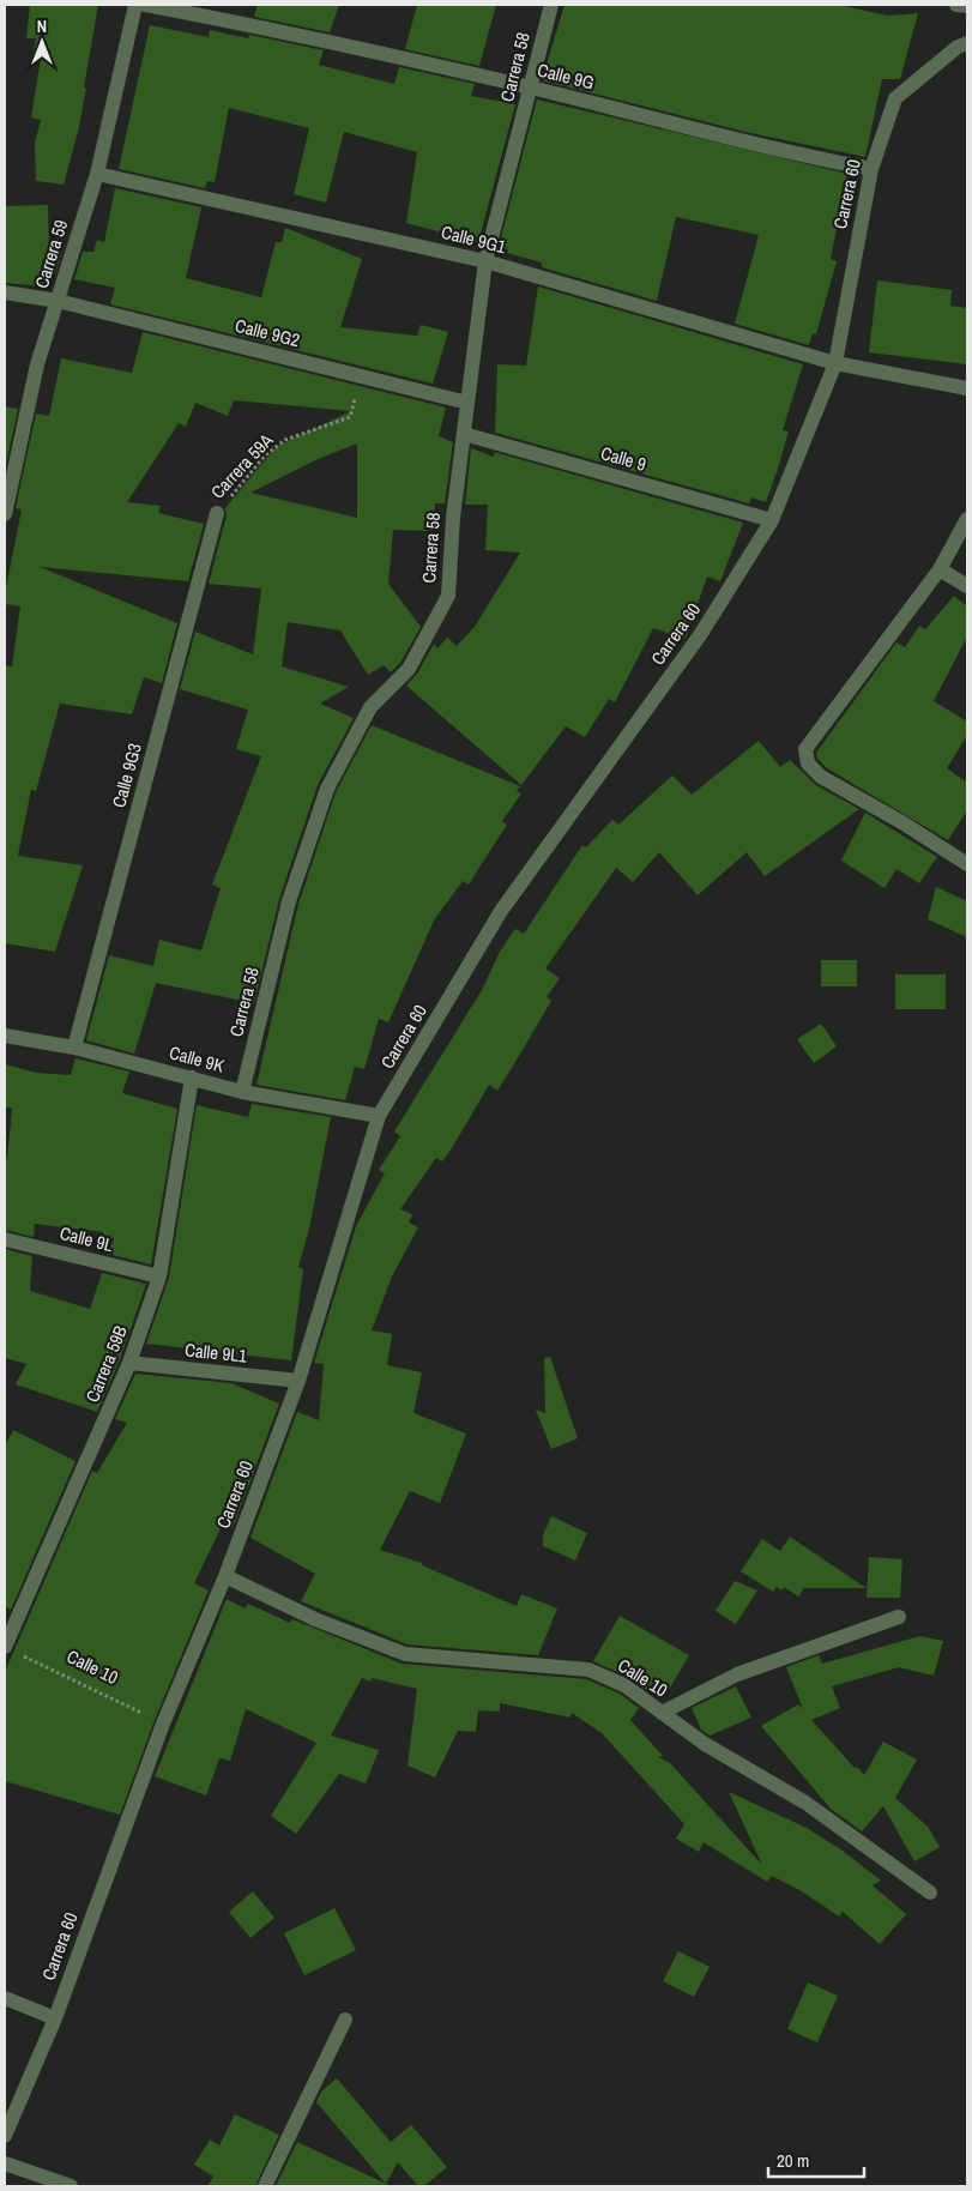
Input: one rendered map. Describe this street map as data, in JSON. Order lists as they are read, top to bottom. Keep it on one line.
{"streets":{"street":["Carrera 58","Calle 9G","Carrera 60","Calle 9G1","Carrera 59","Calle 9G2","Calle 9","Calle 9G3","Calle 9K","Calle 9L","Calle 9L1","Carrera 59B","Calle 10"],"path":["Carrera 59A"]},"crossings":[["Carrera 58","Calle 9G"],["Carrera 58","Calle 9G1"],["Carrera 58","Calle 9G2"],["Carrera 58","Calle 9"],["Carrera 58","Calle 9K"],["Calle 9G","Carrera 60"],["Carrera 60","Calle 9G1"],["Carrera 60","Calle 9"],["Carrera 60","Calle 9K"],["Carrera 60","Calle 9L1"],["Carrera 60","Calle 10"],["Calle 9G1","Carrera 59"],["Carrera 59","Calle 9G2"],["Calle 9G2","Carrera 59A"],["Carrera 59A","Calle 9G3"],["Calle 9G3","Calle 9K"],["Calle 9K","Carrera 59B"],["Calle 9L","Carrera 59B"],["Calle 9L1","Carrera 59B"],["Carrera 59B","Calle 10"]],"scale_bar":"20 m","north":"top"}
